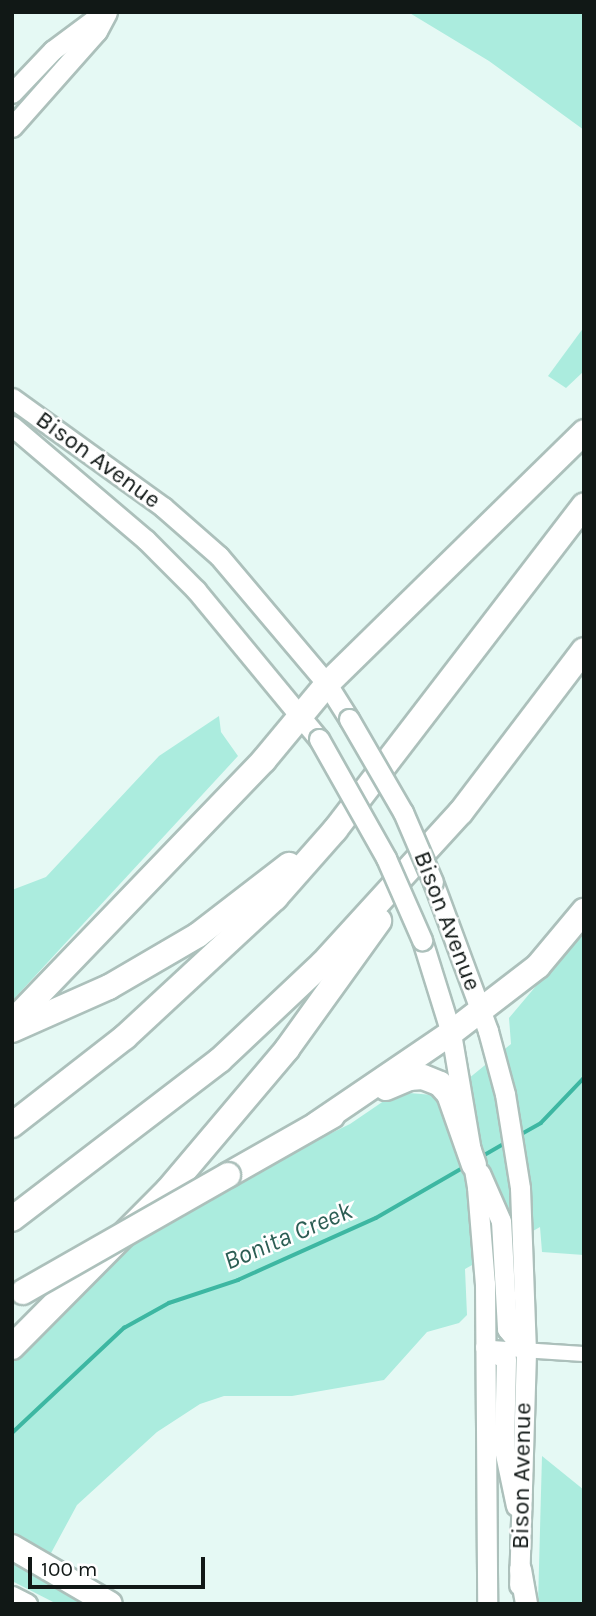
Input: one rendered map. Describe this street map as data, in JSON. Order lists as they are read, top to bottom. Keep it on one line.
{"streets":{"main road":["Bison Avenue"]},"water":["Bonita Creek"],"scale_bar":"100 m"}
